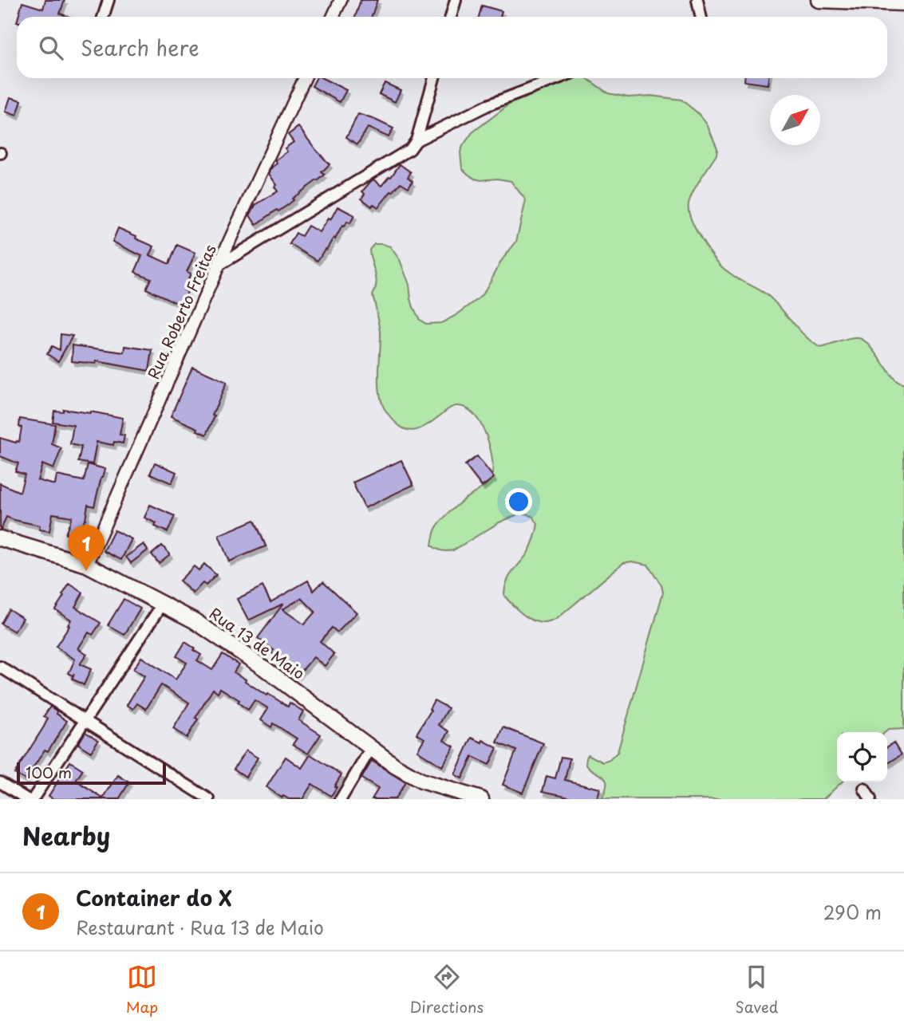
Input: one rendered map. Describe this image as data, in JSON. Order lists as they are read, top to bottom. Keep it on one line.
{"streets":{"main road":["Rua 13 de Maio"],"street":["Rua Roberto Freitas"]},"crossings":[["Rua Roberto Freitas","Rua 13 de Maio"]],"scale_bar":"100 m","north":"top right","page":{"search":"Search here","pins":"1","scale":"100 m","heading":"Nearby","list":[{"mark":"1","name":"Container do X","note":"Restaurant · Rua 13 de Maio","value":"290 m"}],"nav":["Map","Directions","Saved"]}}
